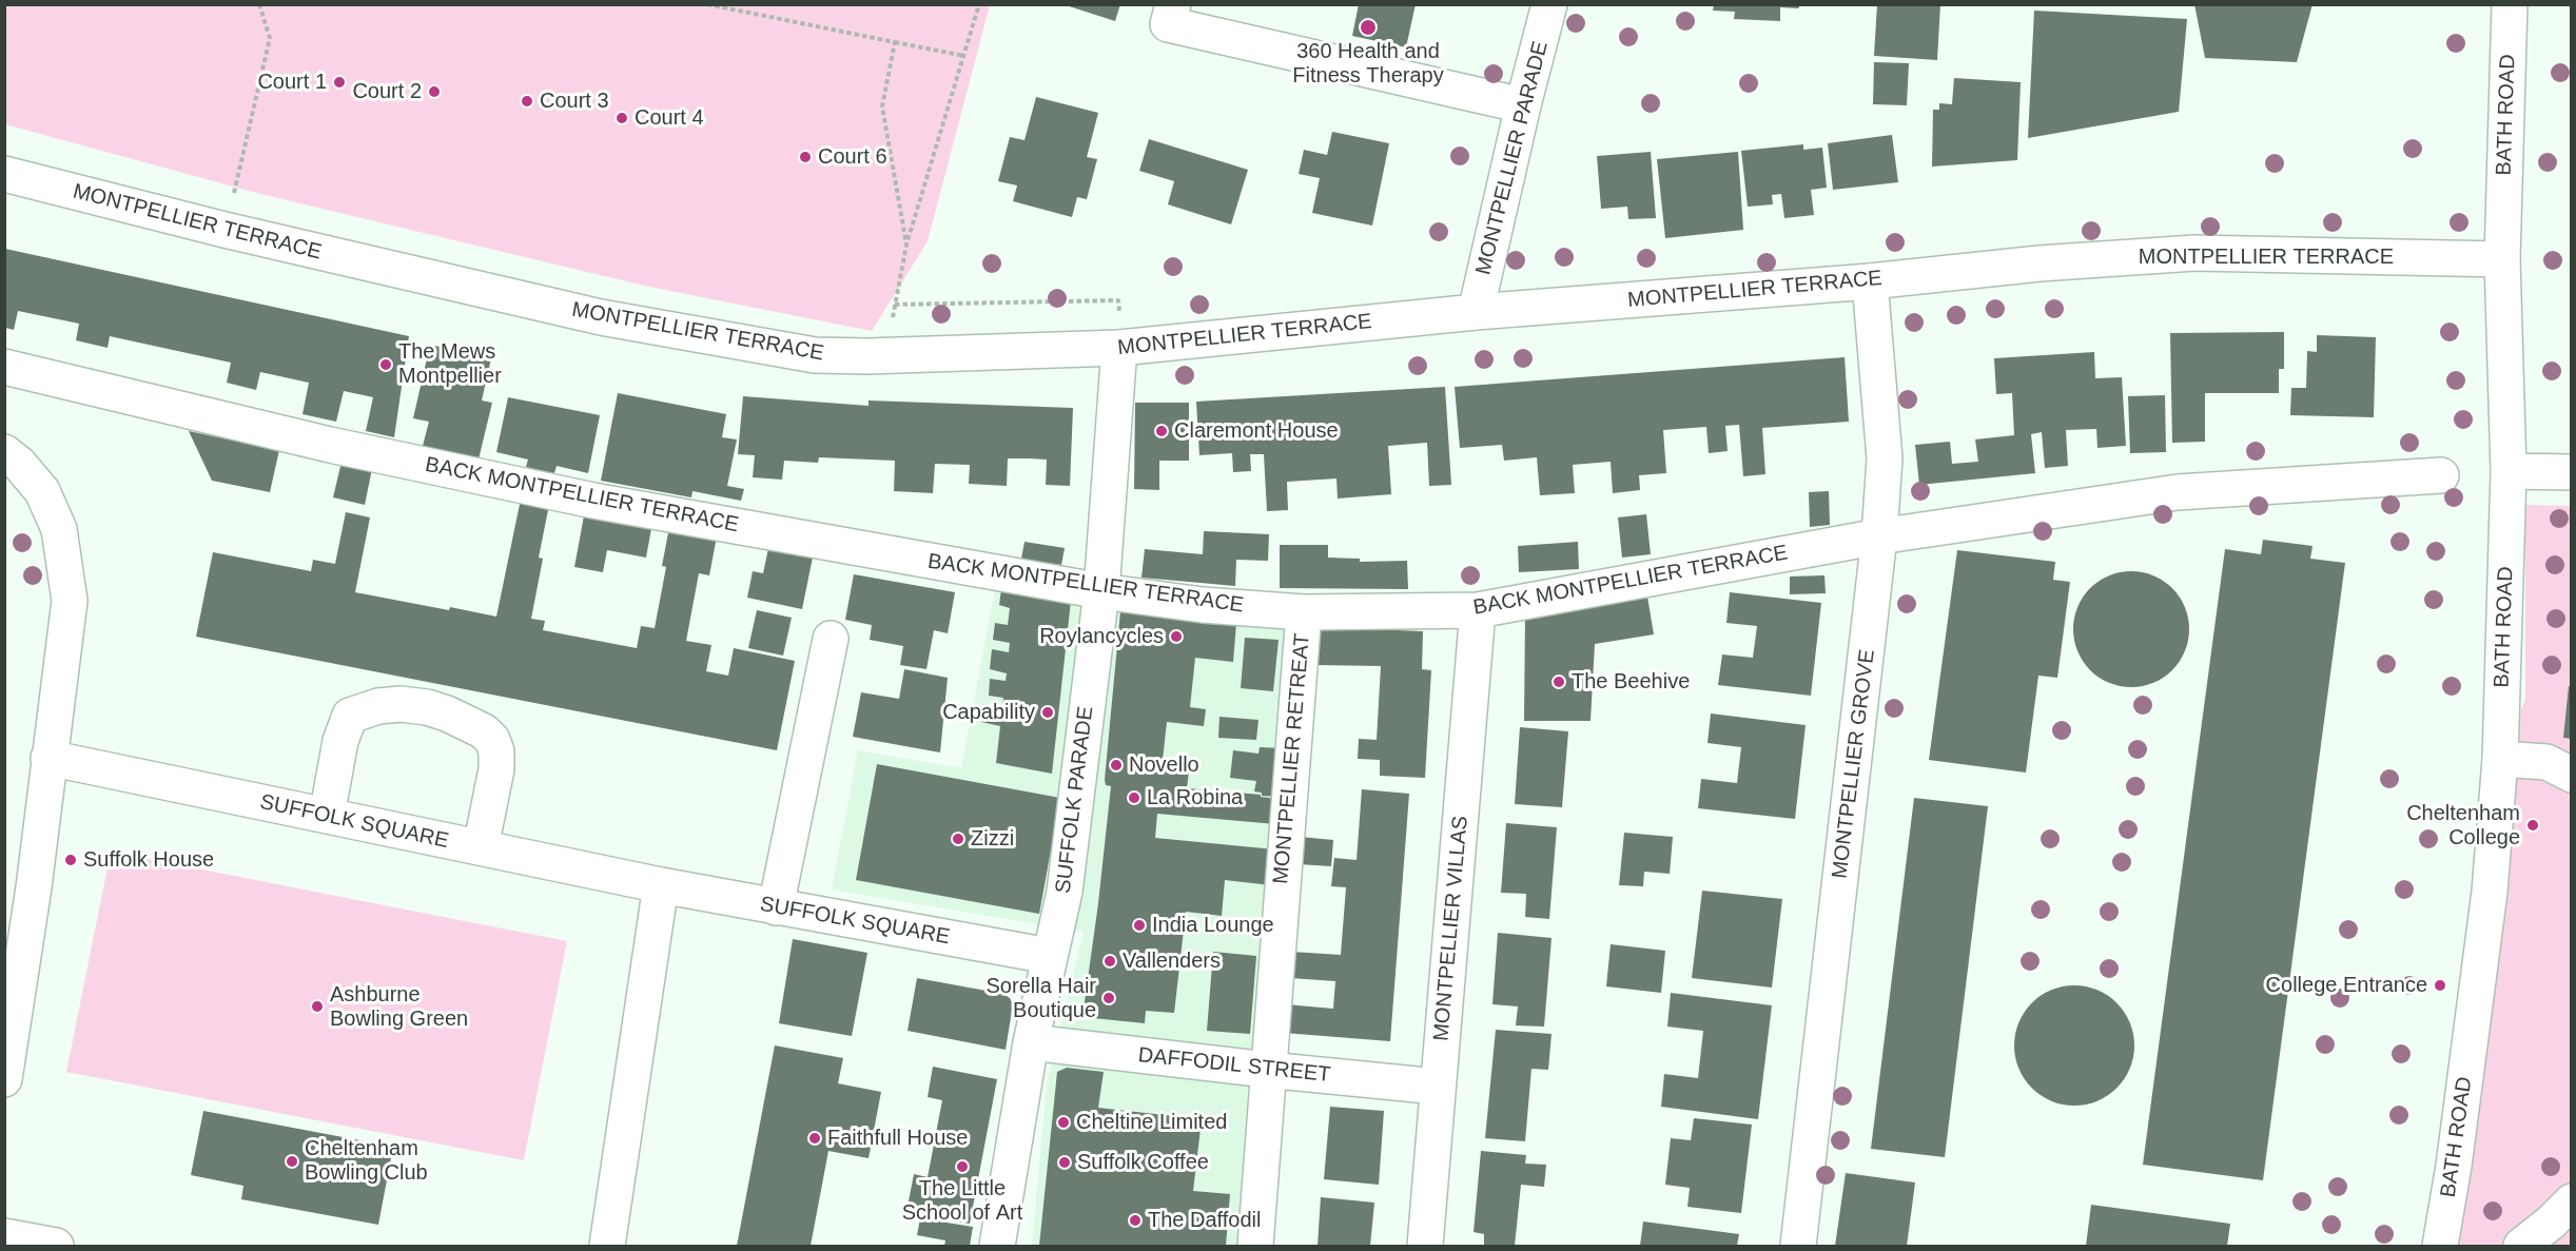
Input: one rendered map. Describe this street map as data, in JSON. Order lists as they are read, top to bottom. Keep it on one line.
{"streets":{"main road":["BATH ROAD","MONTPELLIER PARADE","MONTPELLIER TERRACE","BACK MONTPELLIER TERRACE","MONTPELLIER RETREAT","MONTPELLIER GROVE","SUFFOLK PARADE","SUFFOLK SQUARE","MONTPELLIER VILLAS","DAFFODIL STREET"]},"crossings":[["BATH ROAD","MONTPELLIER TERRACE"],["MONTPELLIER PARADE","MONTPELLIER TERRACE"],["MONTPELLIER TERRACE","MONTPELLIER GROVE"],["MONTPELLIER TERRACE","SUFFOLK PARADE"],["BACK MONTPELLIER TERRACE","MONTPELLIER RETREAT"],["BACK MONTPELLIER TERRACE","MONTPELLIER GROVE"],["BACK MONTPELLIER TERRACE","SUFFOLK PARADE"],["BACK MONTPELLIER TERRACE","MONTPELLIER VILLAS"],["MONTPELLIER RETREAT","DAFFODIL STREET"],["SUFFOLK PARADE","SUFFOLK SQUARE"],["SUFFOLK PARADE","DAFFODIL STREET"],["MONTPELLIER VILLAS","DAFFODIL STREET"]],"places":["360 Health and Fitness Therapy","Court 1","Court 2","Court 3","Court 4","Court 6","The Mews Montpellier","Claremont House","Roylancycles","The Beehive","Capability","Novello","La Robina","Cheltenham College","Zizzi","Suffolk House","India Lounge","Vallenders","College Entrance","Sorella Hair Boutique","Ashburne Bowling Green","Cheltine Limited","Faithfull House","Cheltenham Bowling Club","Suffolk Coffee","The Little School of Art","The Daffodil"]}
